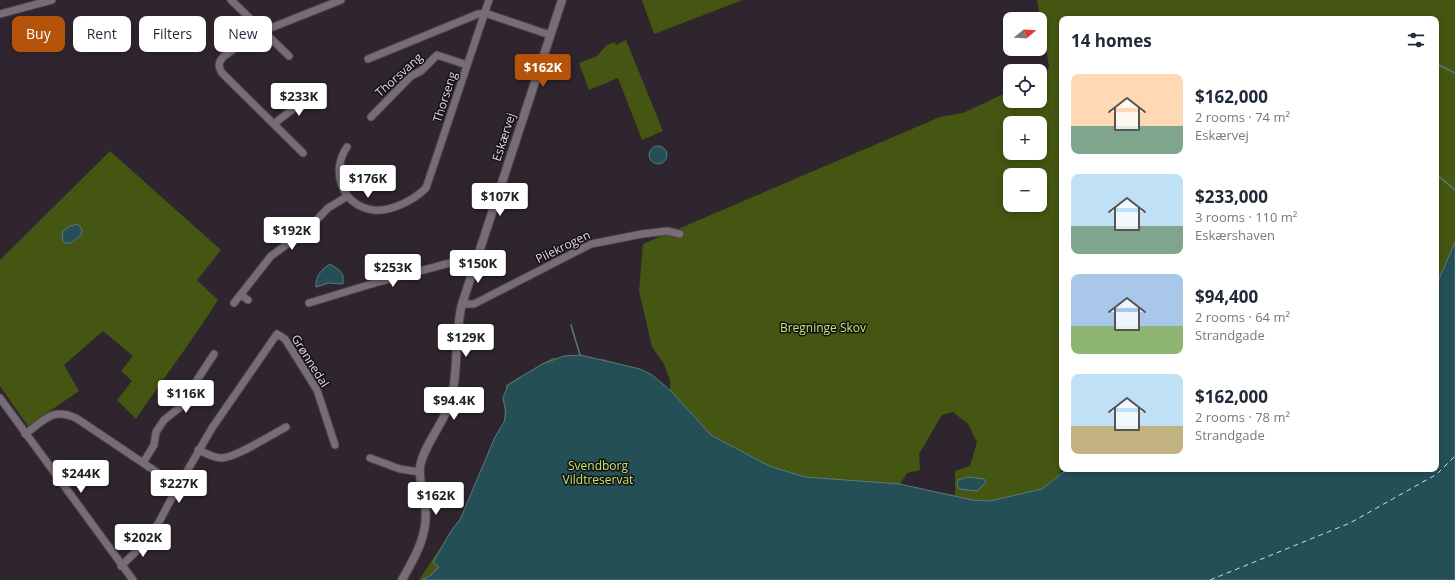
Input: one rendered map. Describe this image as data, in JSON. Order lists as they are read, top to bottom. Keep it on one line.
{"streets":{"street":["Thorsvang","Thorseng","Eskærvej","Pilekrogen","Grønnedal"]},"crossings":[["Thorsvang","Thorseng"],["Eskærvej","Pilekrogen"]],"parks":["Bregninge Skov","Svendborg Vildtreservat"],"north":"right","page":{"map_buttons":["+","−"],"chip":["Buy","Rent","Filters","New"],"heading":"14 homes","price":["$162K","$233K","$176K","$107K","$192K","$150K","$253K","$129K","$116K","$94.4K","$244K","$227K","$162K","$202K"],"list":[{"name":"$162,000","note":"2 rooms · 74 m² · Eskærvej"},{"name":"$233,000","note":"3 rooms · 110 m² · Eskærshaven"},{"name":"$94,400","note":"2 rooms · 64 m² · Strandgade"},{"name":"$162,000","note":"2 rooms · 78 m² · Strandgade"}]}}
